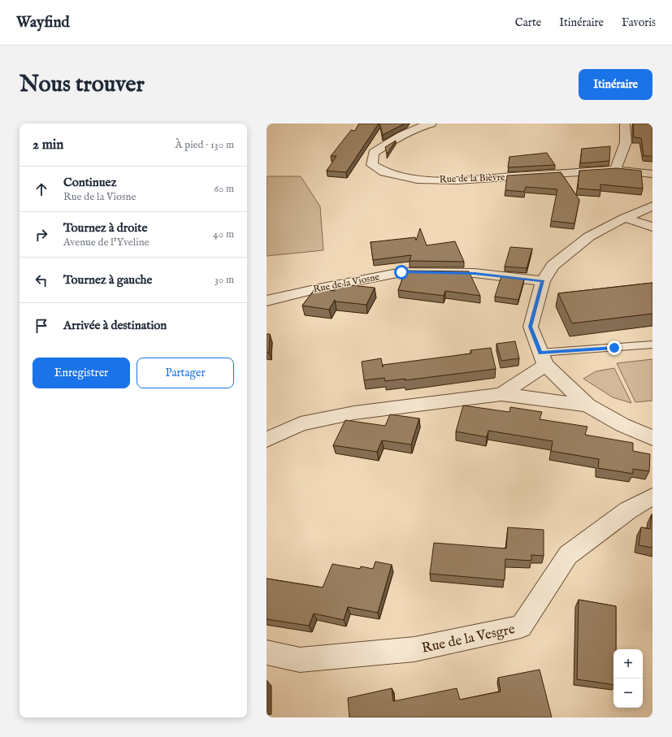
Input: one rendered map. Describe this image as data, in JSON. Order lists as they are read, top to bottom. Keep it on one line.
{"streets":{"street":["Rue de la Bièvre","Rue de la Viosne","Rue de la Vesgre"]},"page":{"header":"Wayfind","nav":["Carte","Itinéraire","Favoris"],"buttons":["Itinéraire",["Enregistrer","Partager"]],"title":"Nous trouver","heading":["2 min","À pied · 130 m"],"list":[["Continuez","Rue de la Viosne","60 m"],["Tournez à droite","Avenue de l'Yveline","40 m"],["Tournez à gauche","30 m"],"Arrivée à destination"],"map_buttons":["+","−"]}}
